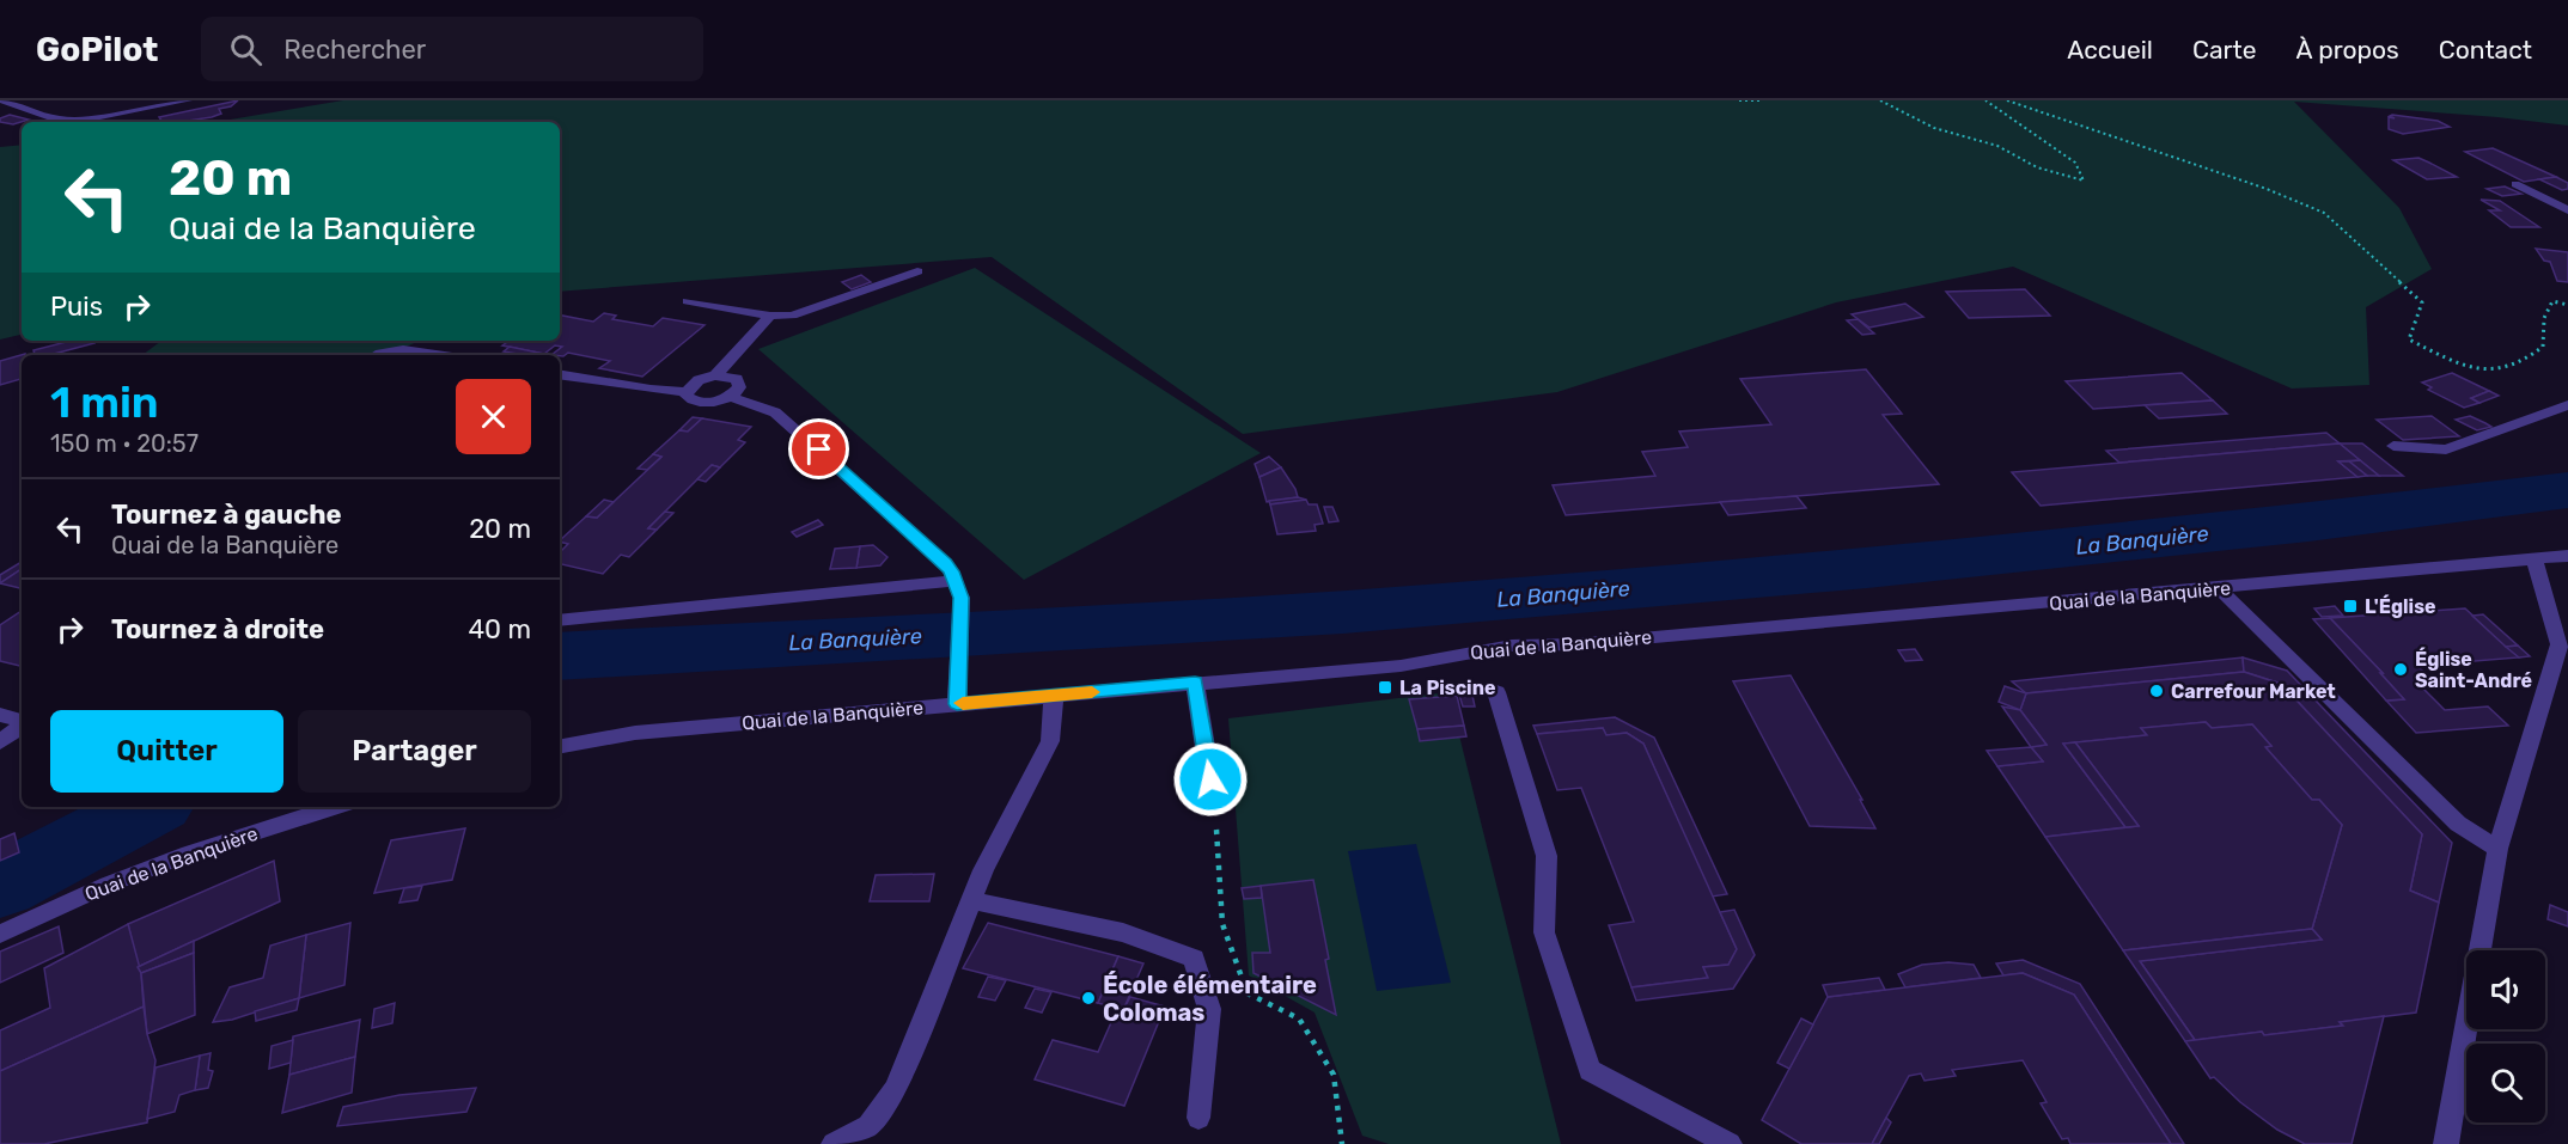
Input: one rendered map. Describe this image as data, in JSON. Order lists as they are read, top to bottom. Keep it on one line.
{"streets":{"street":["Quai de la Banquière"]},"water":["La Banquière"],"places":{"transit":["L'Église","La Piscine"],"other":["Église Saint-André","Carrefour Market","École élémentaire Colomas"]},"page":{"header":"GoPilot","search":"Rechercher","nav":["Accueil","Carte","À propos","Contact"],"turn":["20 m","Quai de la Banquière"],"then":"Puis","heading":["1 min","150 m · 20:57"],"list":[{"name":"Tournez à gauche","note":"Quai de la Banquière","value":"20 m"},{"name":"Tournez à droite","value":"40 m"}],"buttons":["Quitter","Partager"]}}
